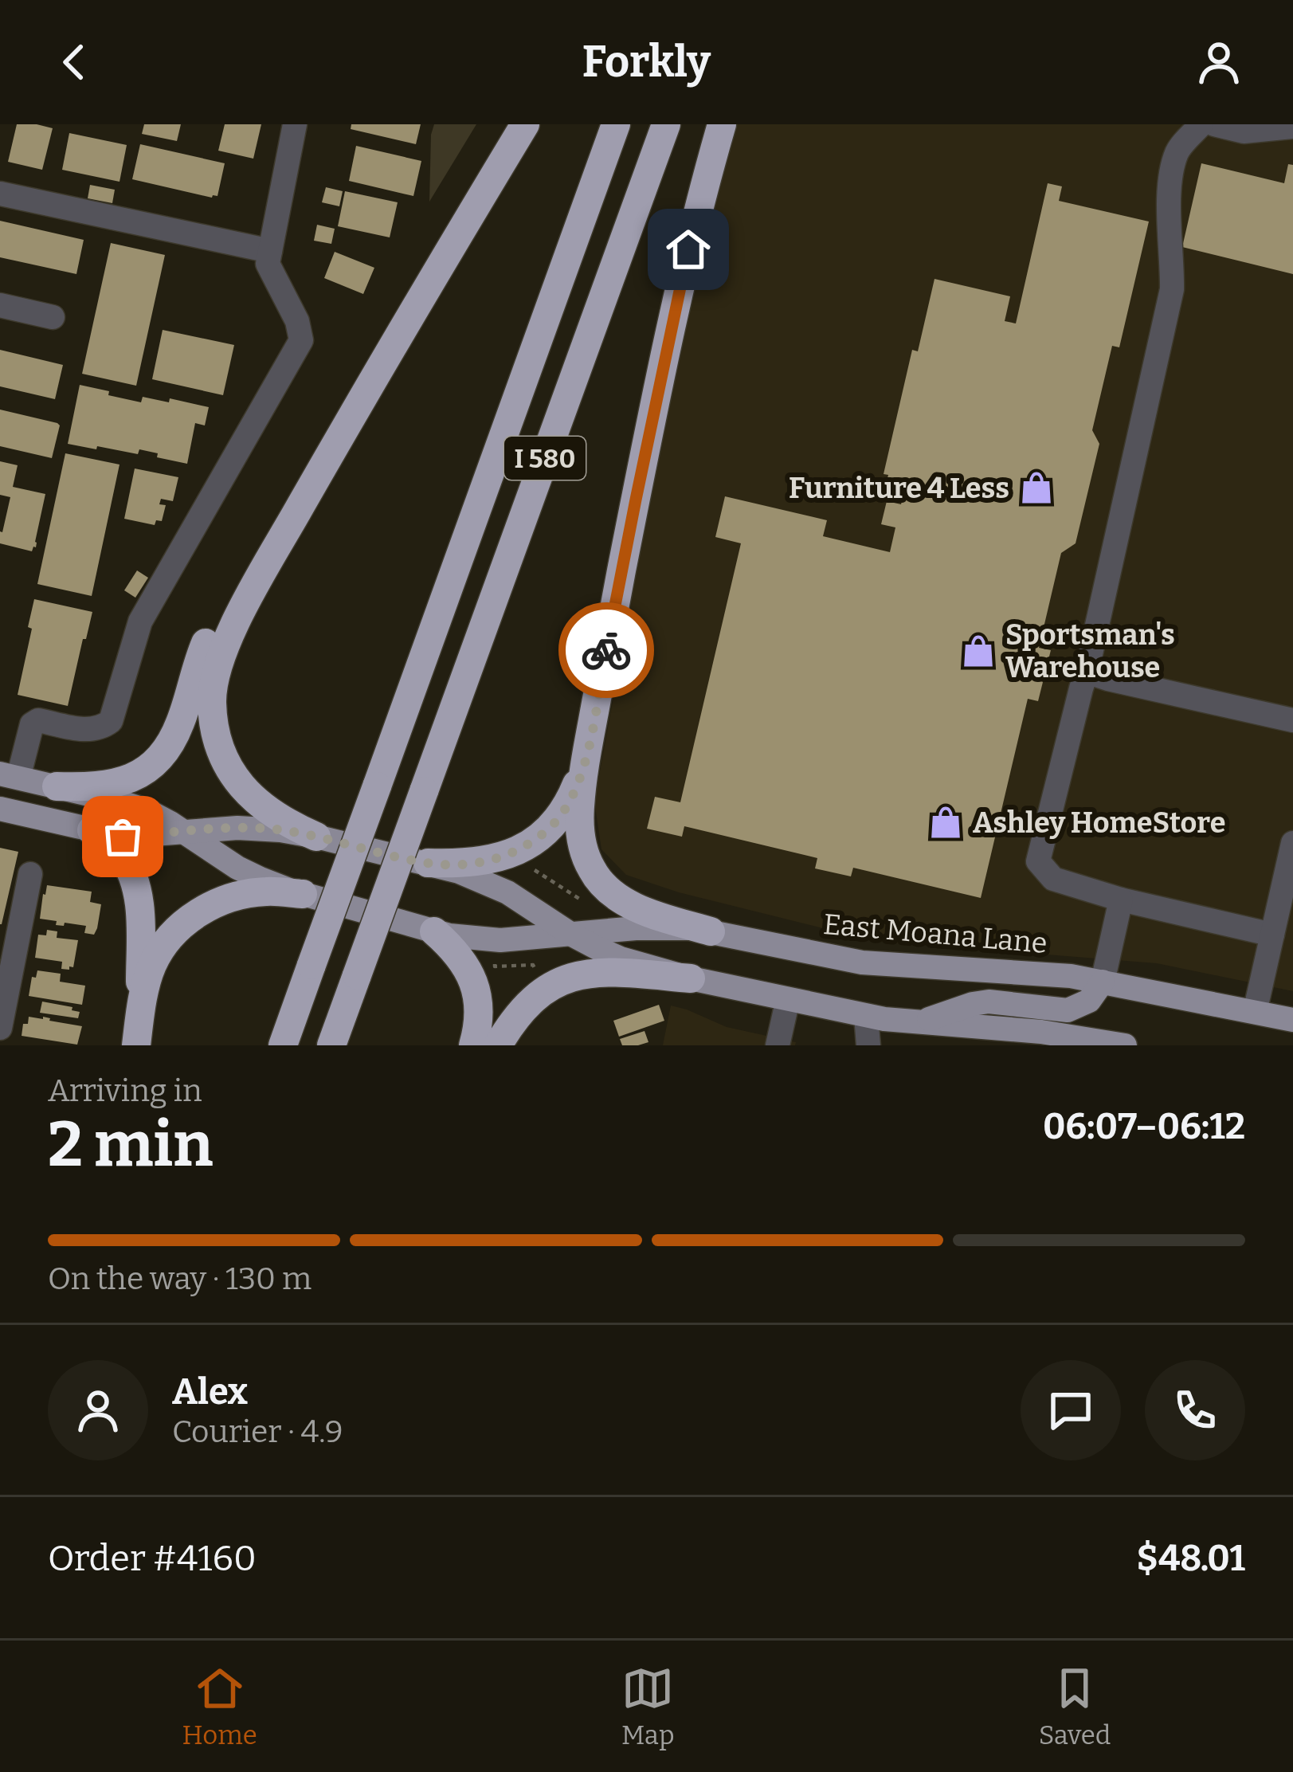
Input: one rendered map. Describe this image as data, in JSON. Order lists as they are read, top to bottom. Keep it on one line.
{"streets":{"highway":["I 580"],"main road":["East Moana Lane"]},"places":{"shop":["Furniture 4 Less","Sportsman's Warehouse","Ashley HomeStore"]},"page":{"header":"Forkly","heading":["2 min","Arriving in","06:07–06:12"],"panel":["Alex","Courier · 4.9","Order #4160","$48.01"],"bar":"On the way · 130 m","tabs":["Home","Map","Saved"]}}
